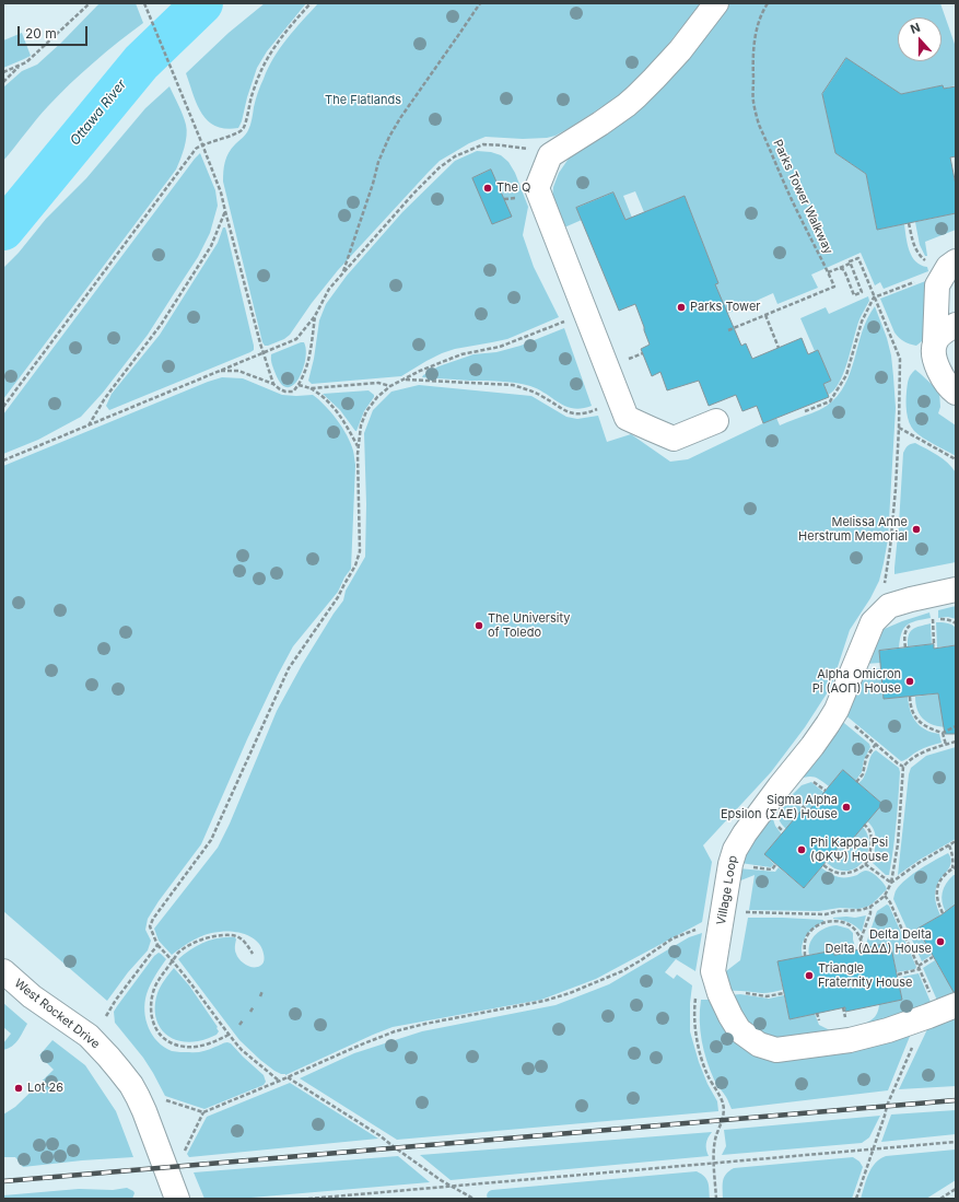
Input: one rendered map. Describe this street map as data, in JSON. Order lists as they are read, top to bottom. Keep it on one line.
{"streets":{"street":["Village Loop","West Rocket Drive"],"path":["Parks Tower Walkway"]},"water":["Ottawa River"],"parks":["The Flatlands"],"places":["The Q","Parks Tower","Melissa Anne Herstrum Memorial","The University of Toledo","Alpha Omicron Pi (ΑΟΠ) House","Sigma Alpha Epsilon (ΣΑΕ) House","Phi Kappa Psi (ΦΚΨ) House","Delta Delta Delta (ΔΔΔ) House","Triangle Fraternity House","Lot 26"],"scale_bar":"20 m","north":"top"}
